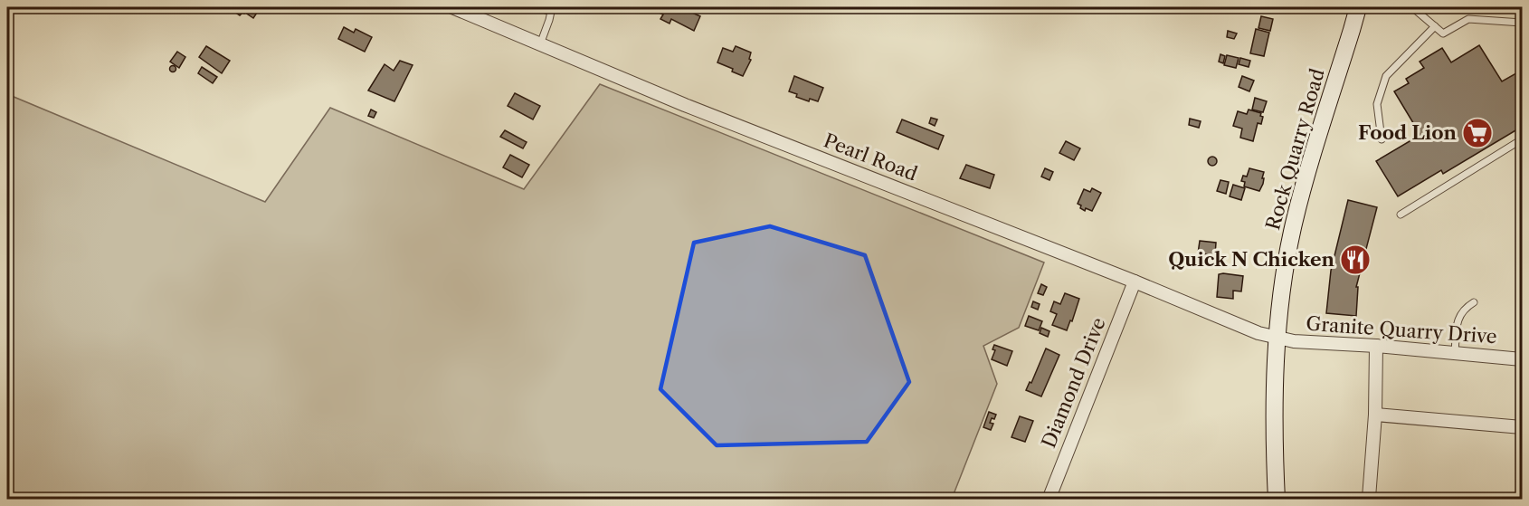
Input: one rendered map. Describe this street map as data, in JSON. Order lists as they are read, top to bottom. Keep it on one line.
{"streets":{"main road":["Rock Quarry Road"],"street":["Pearl Road","Granite Quarry Drive","Diamond Drive"]},"crossings":[["Rock Quarry Road","Pearl Road"],["Rock Quarry Road","Granite Quarry Drive"],["Pearl Road","Granite Quarry Drive"],["Pearl Road","Diamond Drive"]],"places":{"supermarket":["Food Lion"],"restaurant":["Quick N Chicken"]}}
